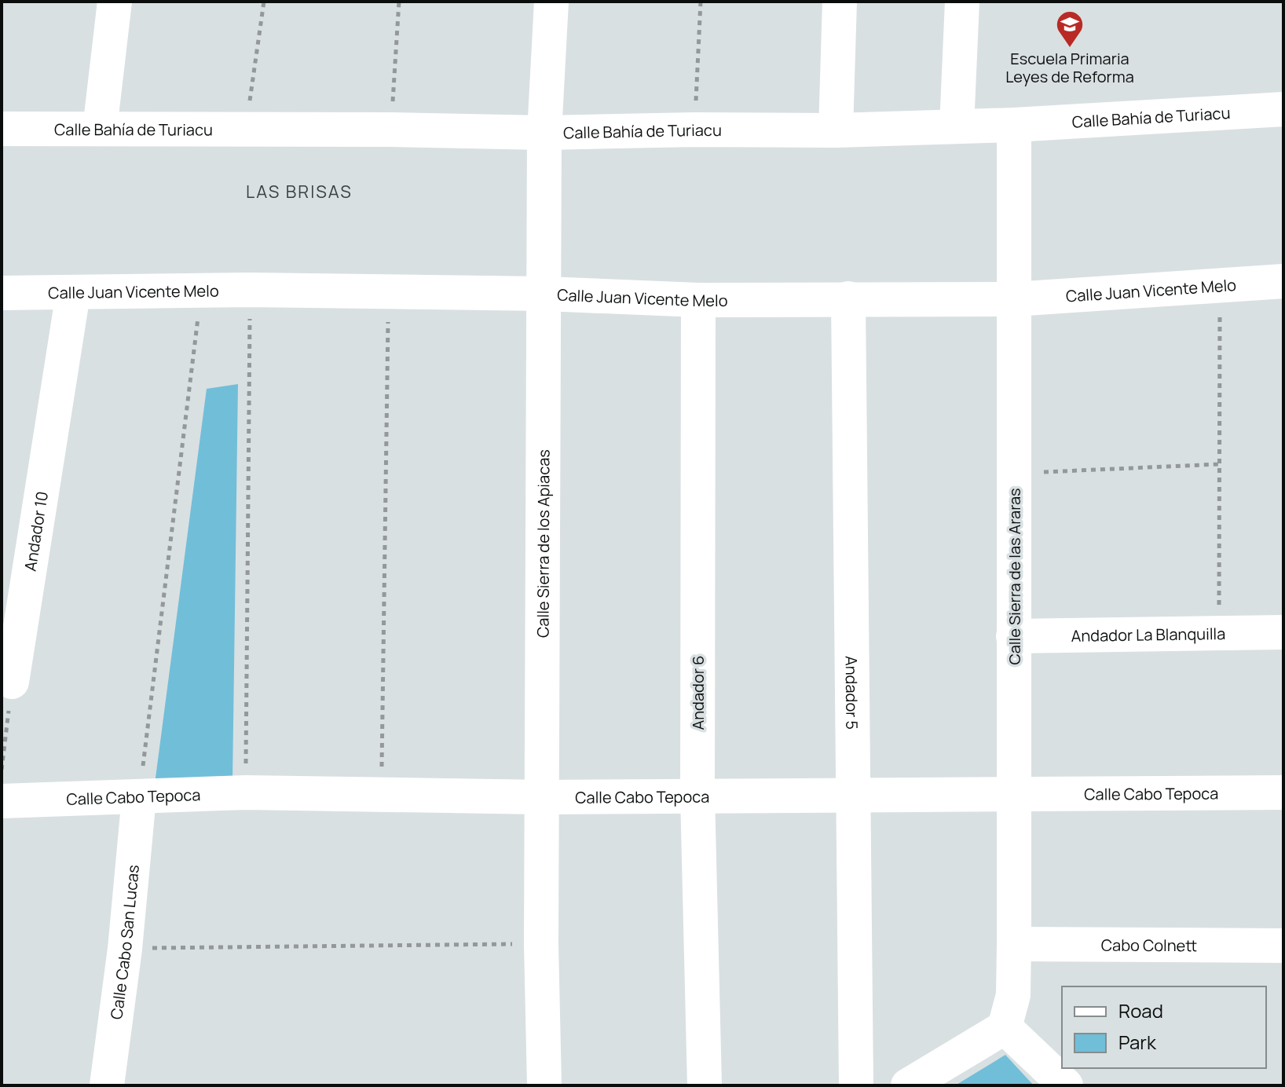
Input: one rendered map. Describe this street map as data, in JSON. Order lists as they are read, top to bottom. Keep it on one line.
{"streets":{"street":["Calle Bahía de Turiacu","Calle Juan Vicente Melo","Andador 10","Calle Sierra de los Apiacas","Calle Sierra de las Araras","Andador La Blanquilla","Andador 5","Andador 6","Calle Cabo Tepoca","Calle Cabo San Lucas","Cabo Colnett"]},"crossings":[["Calle Bahía de Turiacu","Calle Sierra de los Apiacas"],["Calle Bahía de Turiacu","Calle Sierra de las Araras"],["Calle Juan Vicente Melo","Andador 10"],["Calle Juan Vicente Melo","Calle Sierra de los Apiacas"],["Calle Juan Vicente Melo","Calle Sierra de las Araras"],["Calle Juan Vicente Melo","Andador 5"],["Calle Juan Vicente Melo","Andador 6"],["Calle Sierra de los Apiacas","Calle Cabo Tepoca"],["Calle Sierra de las Araras","Andador La Blanquilla"],["Calle Sierra de las Araras","Calle Cabo Tepoca"],["Calle Sierra de las Araras","Cabo Colnett"],["Andador 5","Calle Cabo Tepoca"],["Andador 6","Calle Cabo Tepoca"],["Calle Cabo Tepoca","Calle Cabo San Lucas"]],"districts":["LAS BRISAS"],"places":{"school or university":["Escuela Primaria Leyes de Reforma"]},"legend":["Road","Park"]}
